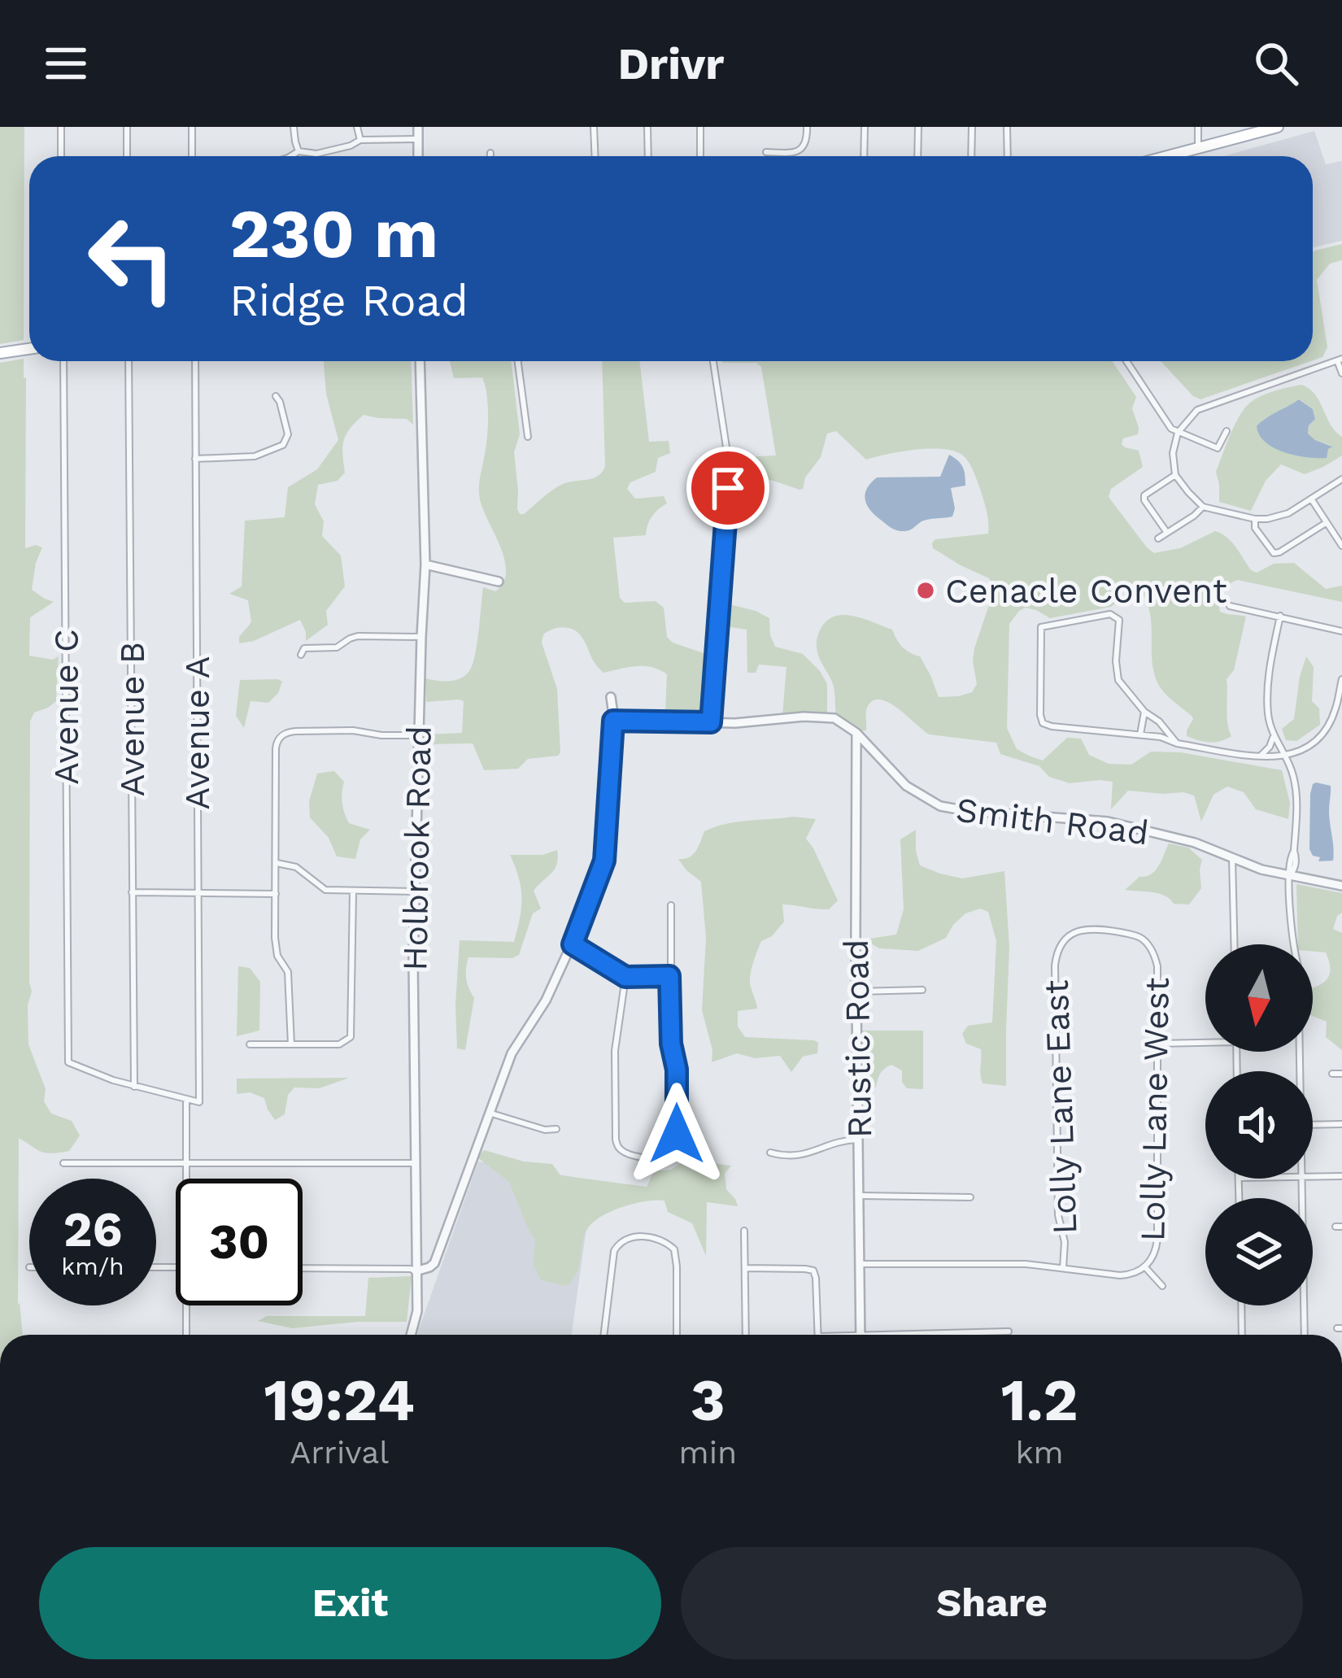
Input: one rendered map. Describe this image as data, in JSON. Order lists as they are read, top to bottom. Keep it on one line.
{"streets":{"street":["Avenue C","Avenue B","Avenue A","Smith Road","Holbrook Road","Rustic Road","Lolly Lane East","Lolly Lane West"]},"crossings":[["Avenue C","Avenue B"],["Smith Road","Rustic Road"],["Lolly Lane East","Lolly Lane West"]],"places":["Cenacle Convent"],"north":"bottom","page":{"header":"Drivr","turn":["230 m","Ridge Road"],"speed":"26 km/h","limit":"30","eta":["19:24","Arrival","3","min","1.2","km"],"buttons":["Exit","Share"]}}
